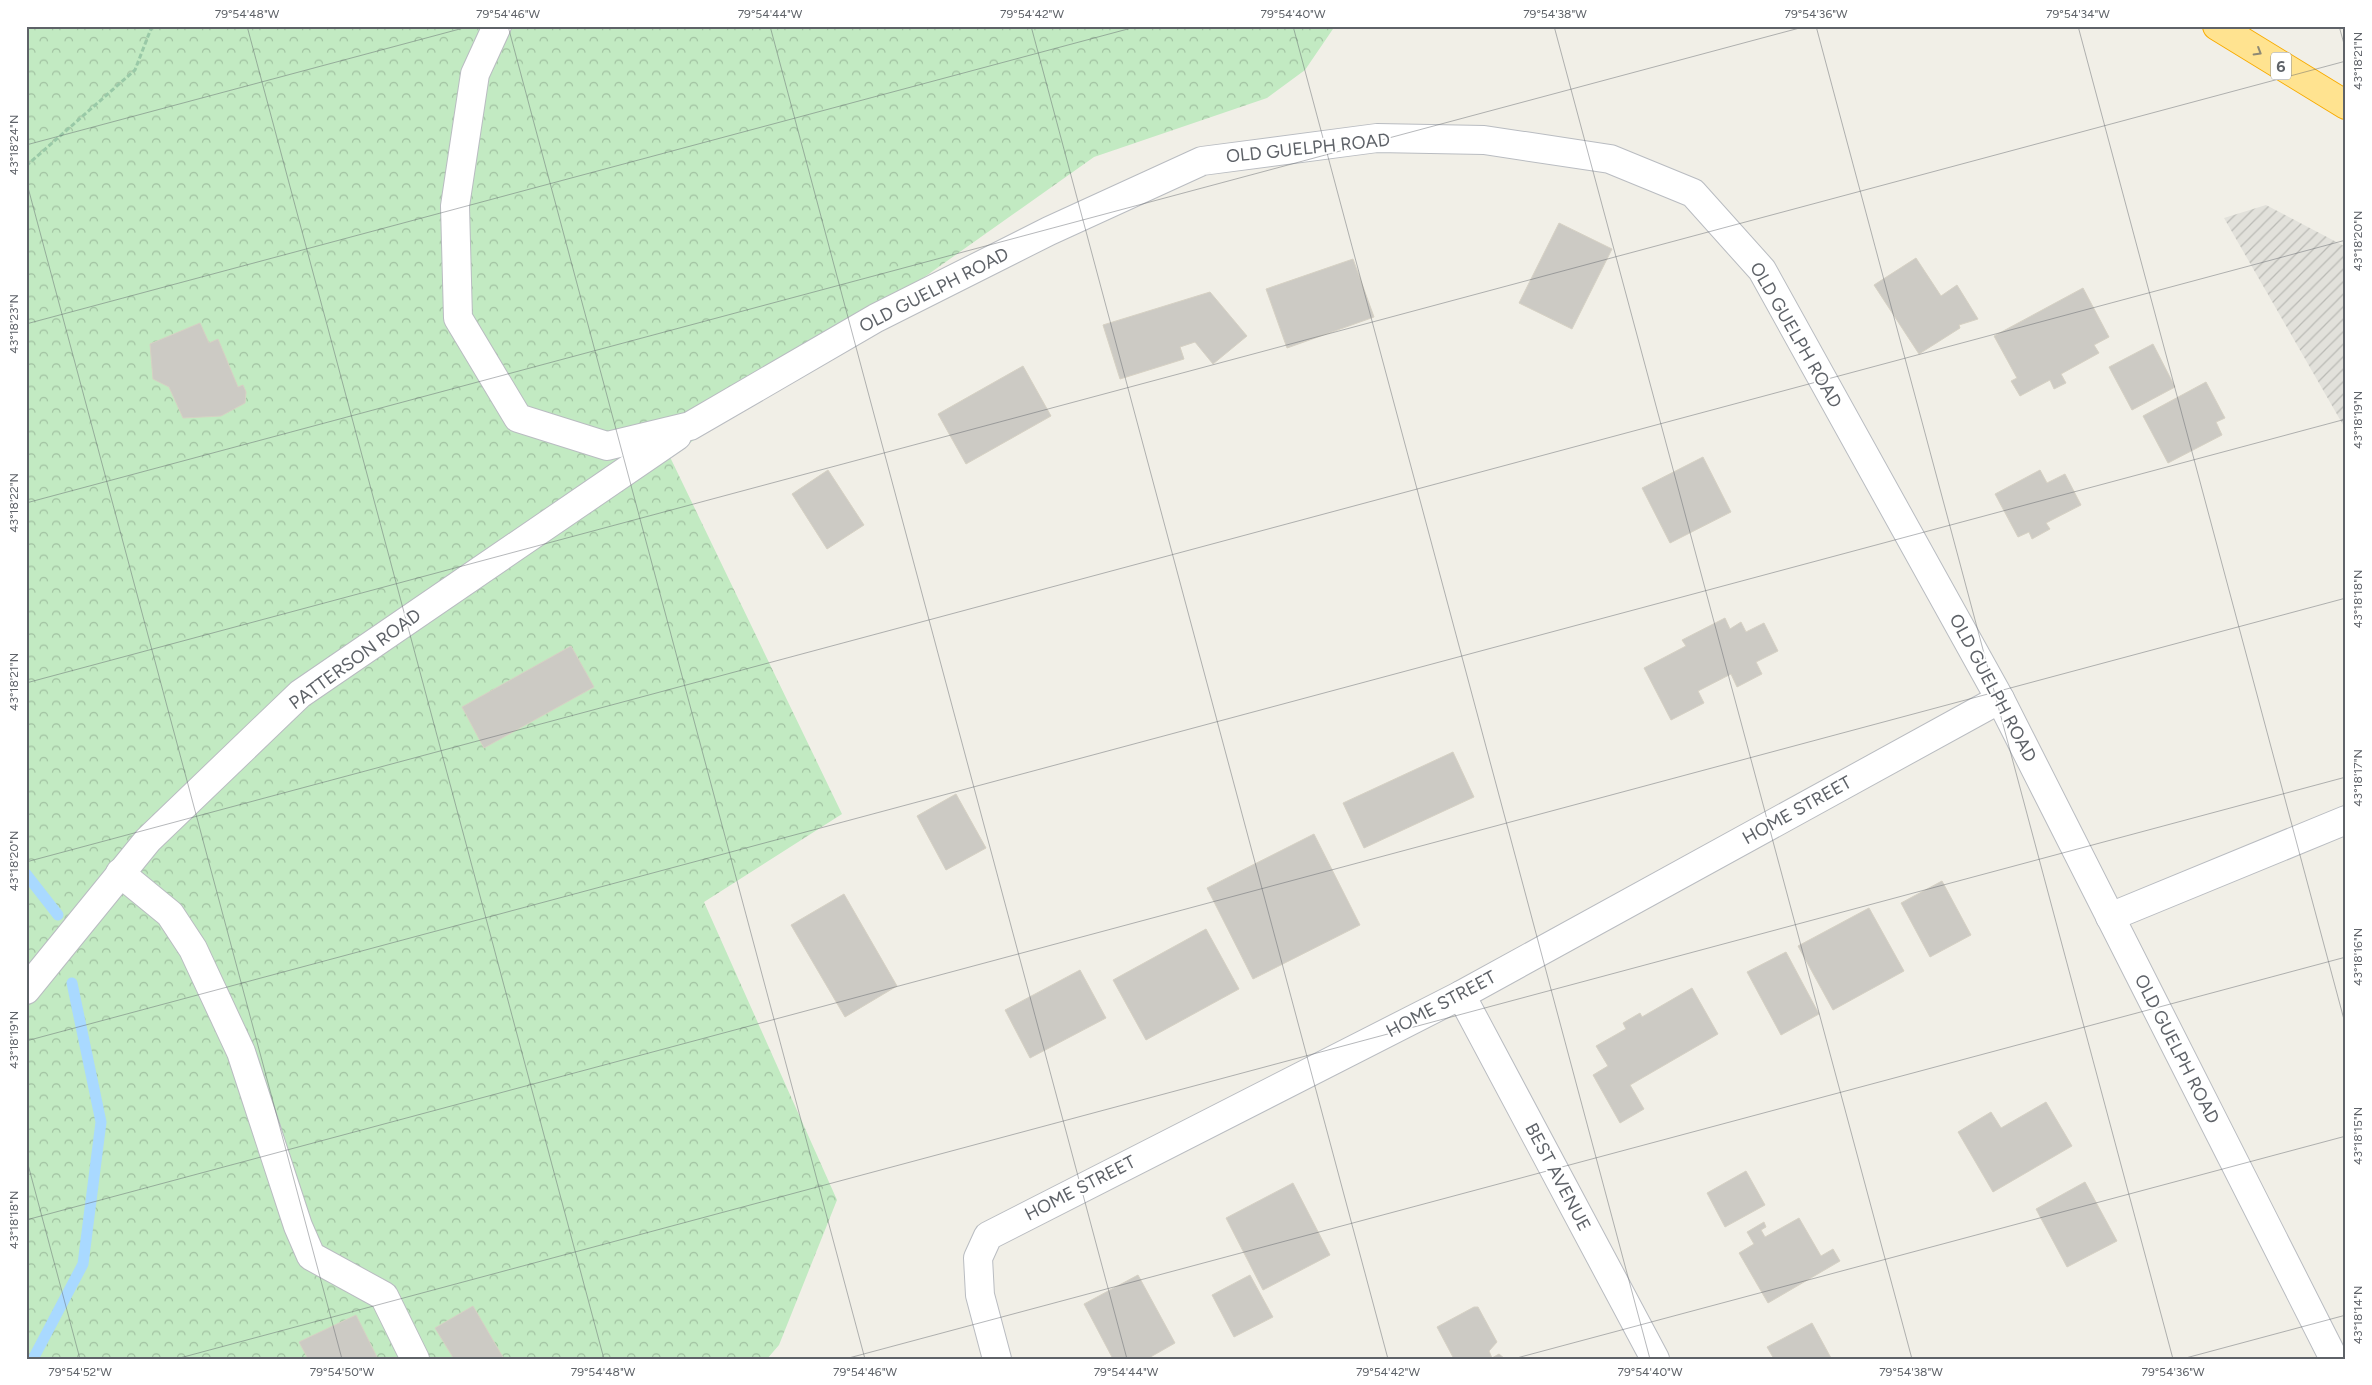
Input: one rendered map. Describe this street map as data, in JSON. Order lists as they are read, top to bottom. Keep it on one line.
{"streets":{"highway":["6"],"street":["OLD GUELPH ROAD","PATTERSON ROAD","HOME STREET","BEST AVENUE"]},"crossings":[["OLD GUELPH ROAD","PATTERSON ROAD"],["OLD GUELPH ROAD","HOME STREET"],["HOME STREET","BEST AVENUE"]],"coordinates":["79°54'48\"W","79°54'46\"W","79°54'44\"W","79°54'42\"W","79°54'40\"W","79°54'38\"W","79°54'36\"W","79°54'34\"W","43°18'21\"N","43°18'24\"N","43°18'20\"N","43°18'23\"N","43°18'19\"N","43°18'22\"N","43°18'18\"N","43°18'17\"N","43°18'16\"N","43°18'15\"N","43°18'14\"N","79°54'52\"W","79°54'50\"W"]}
